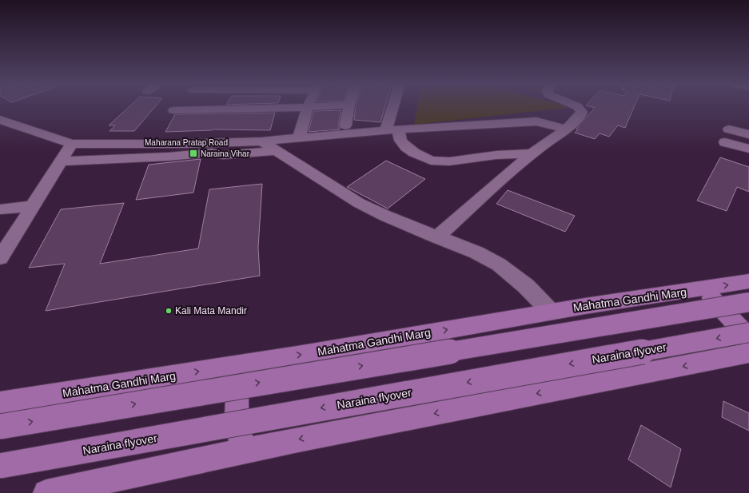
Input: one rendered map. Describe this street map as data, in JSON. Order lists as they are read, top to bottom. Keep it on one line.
{"streets":{"main road":["Mahatma Gandhi Marg","Naraina flyover"],"street":["Maharana Pratap Road"]},"places":{"transit":["Naraina Vihar"],"other":["Kali Mata Mandir"]}}
